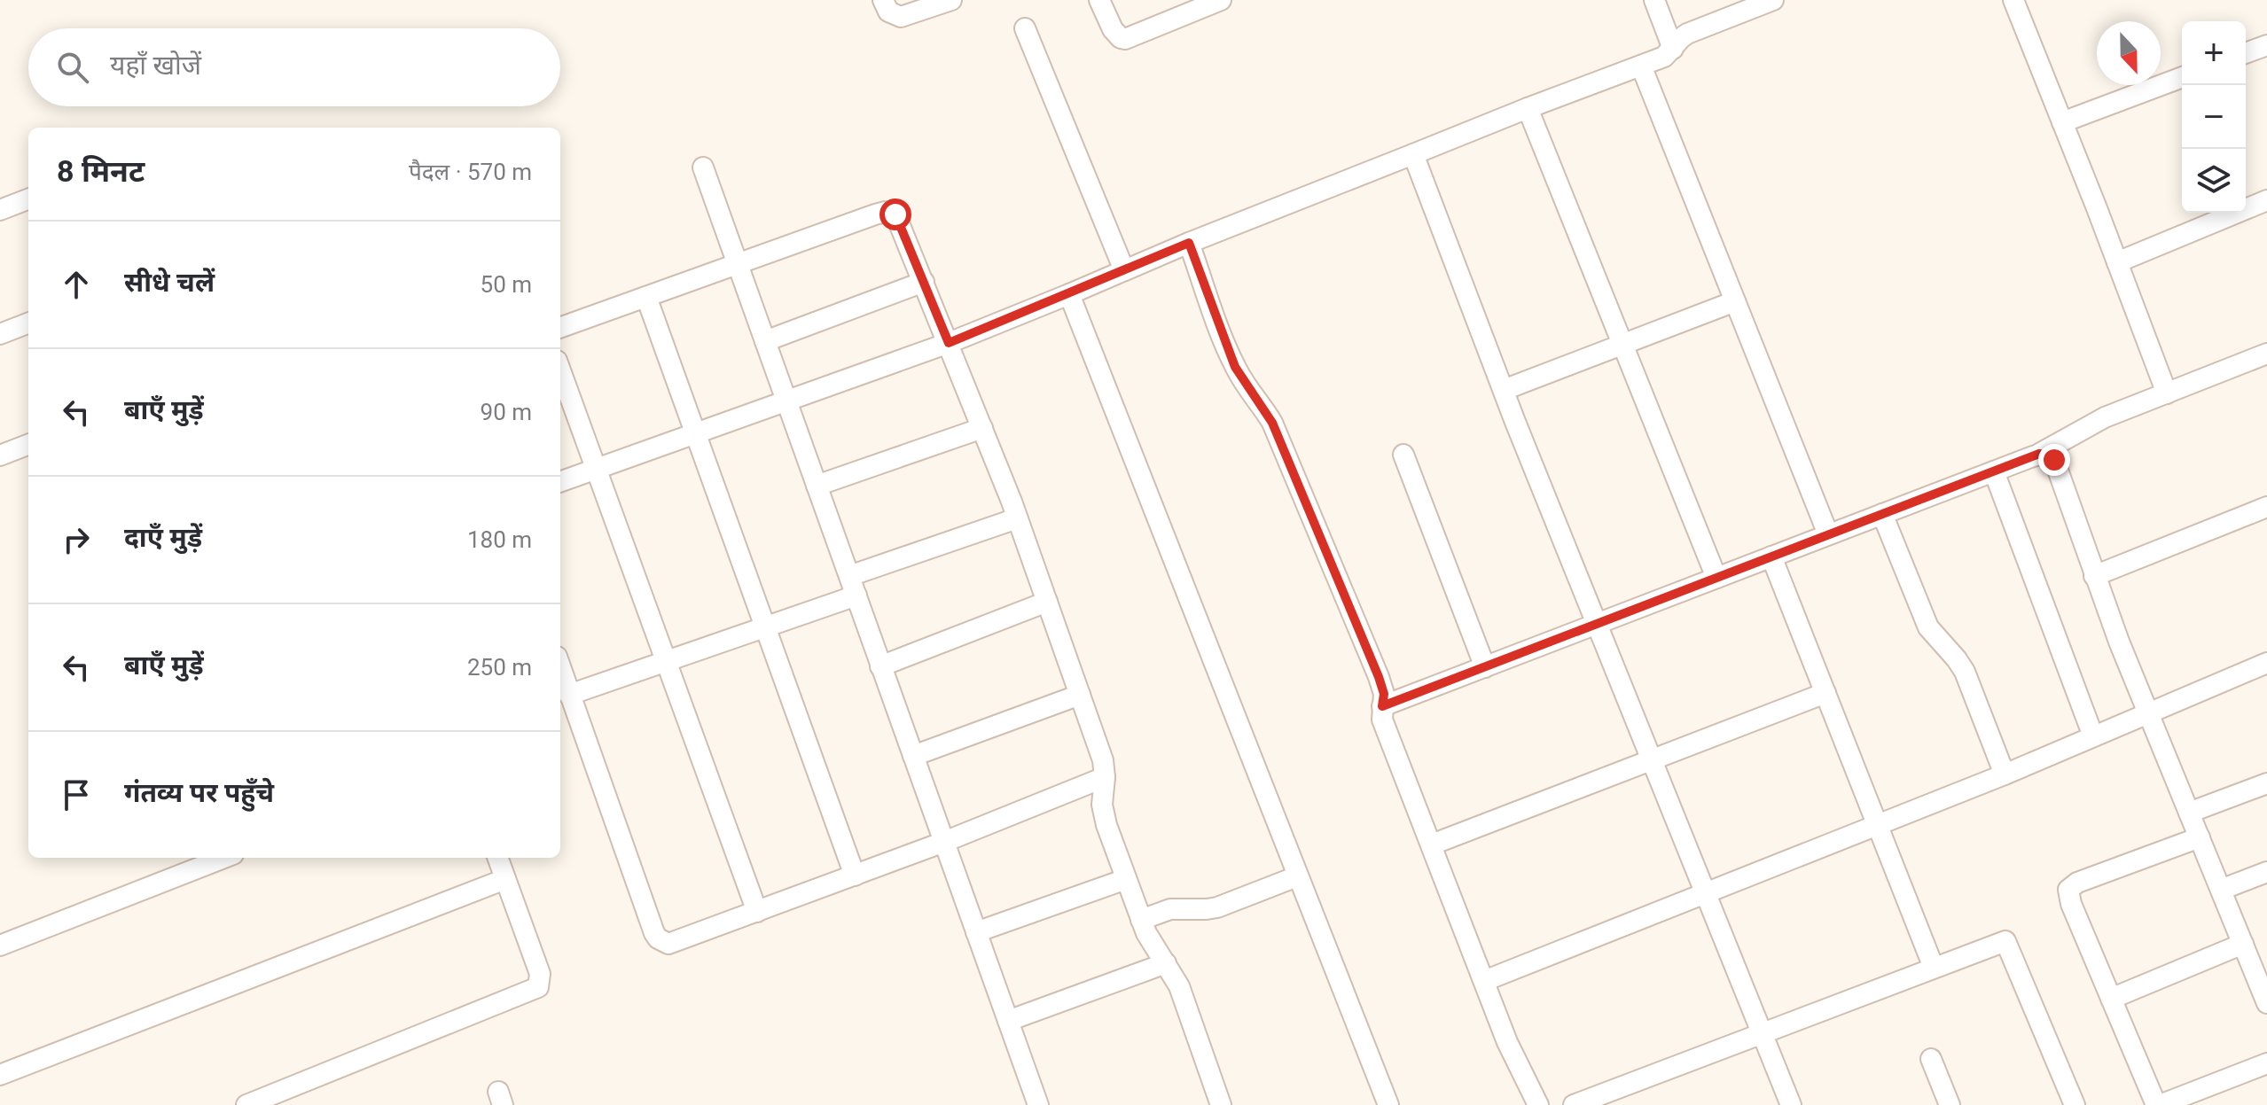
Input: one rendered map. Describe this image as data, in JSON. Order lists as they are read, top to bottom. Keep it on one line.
{"north":"bottom","page":{"map_buttons":["+","−"],"search":"यहाँ खोजें","heading":["8 मिनट","पैदल · 570 m"],"list":[["सीधे चलें","50 m"],["बाएँ मुड़ें","90 m"],["दाएँ मुड़ें","180 m"],["बाएँ मुड़ें","250 m"],"गंतव्य पर पहुँचे"]}}
